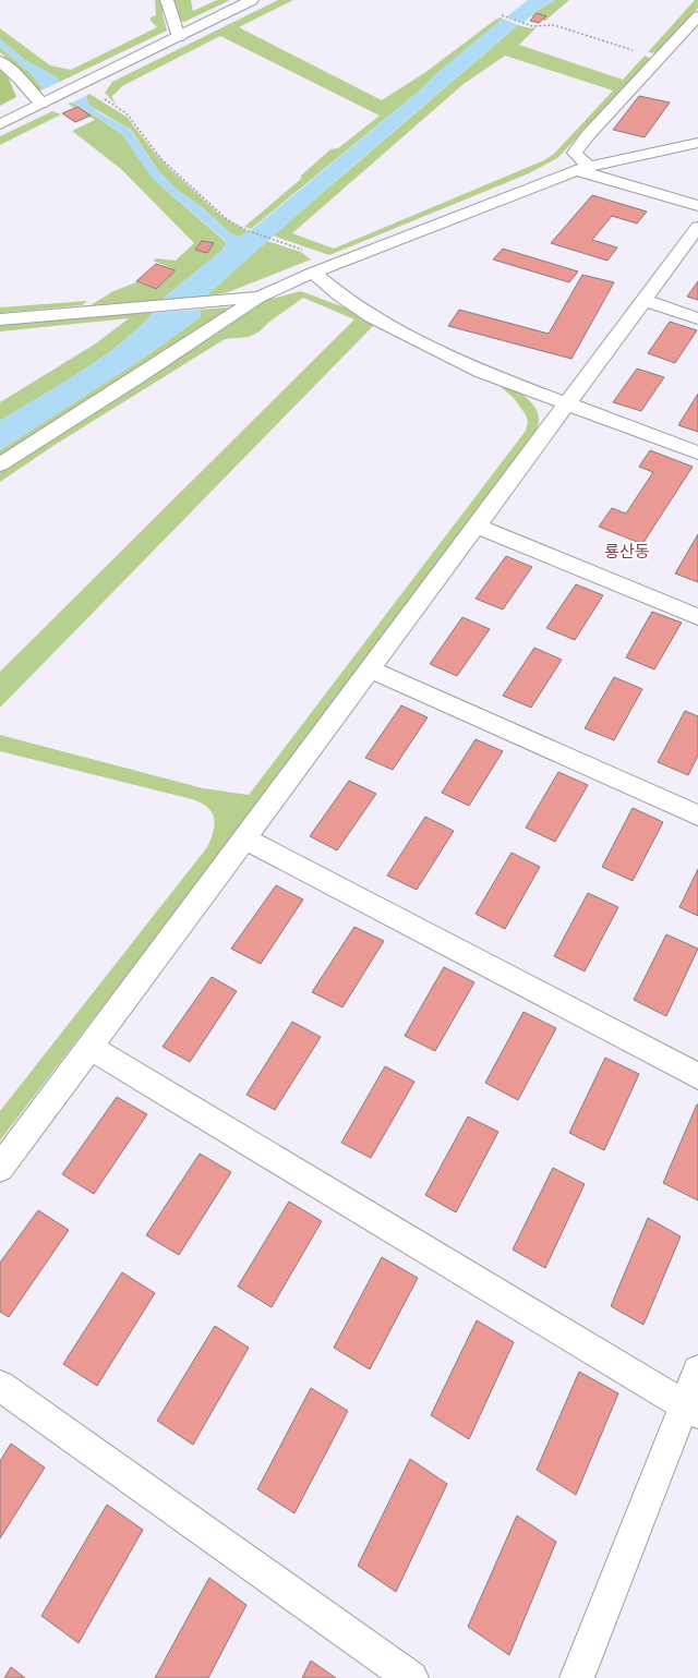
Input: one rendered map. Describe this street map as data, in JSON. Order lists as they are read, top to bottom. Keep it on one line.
{"districts":["룡산동"]}
